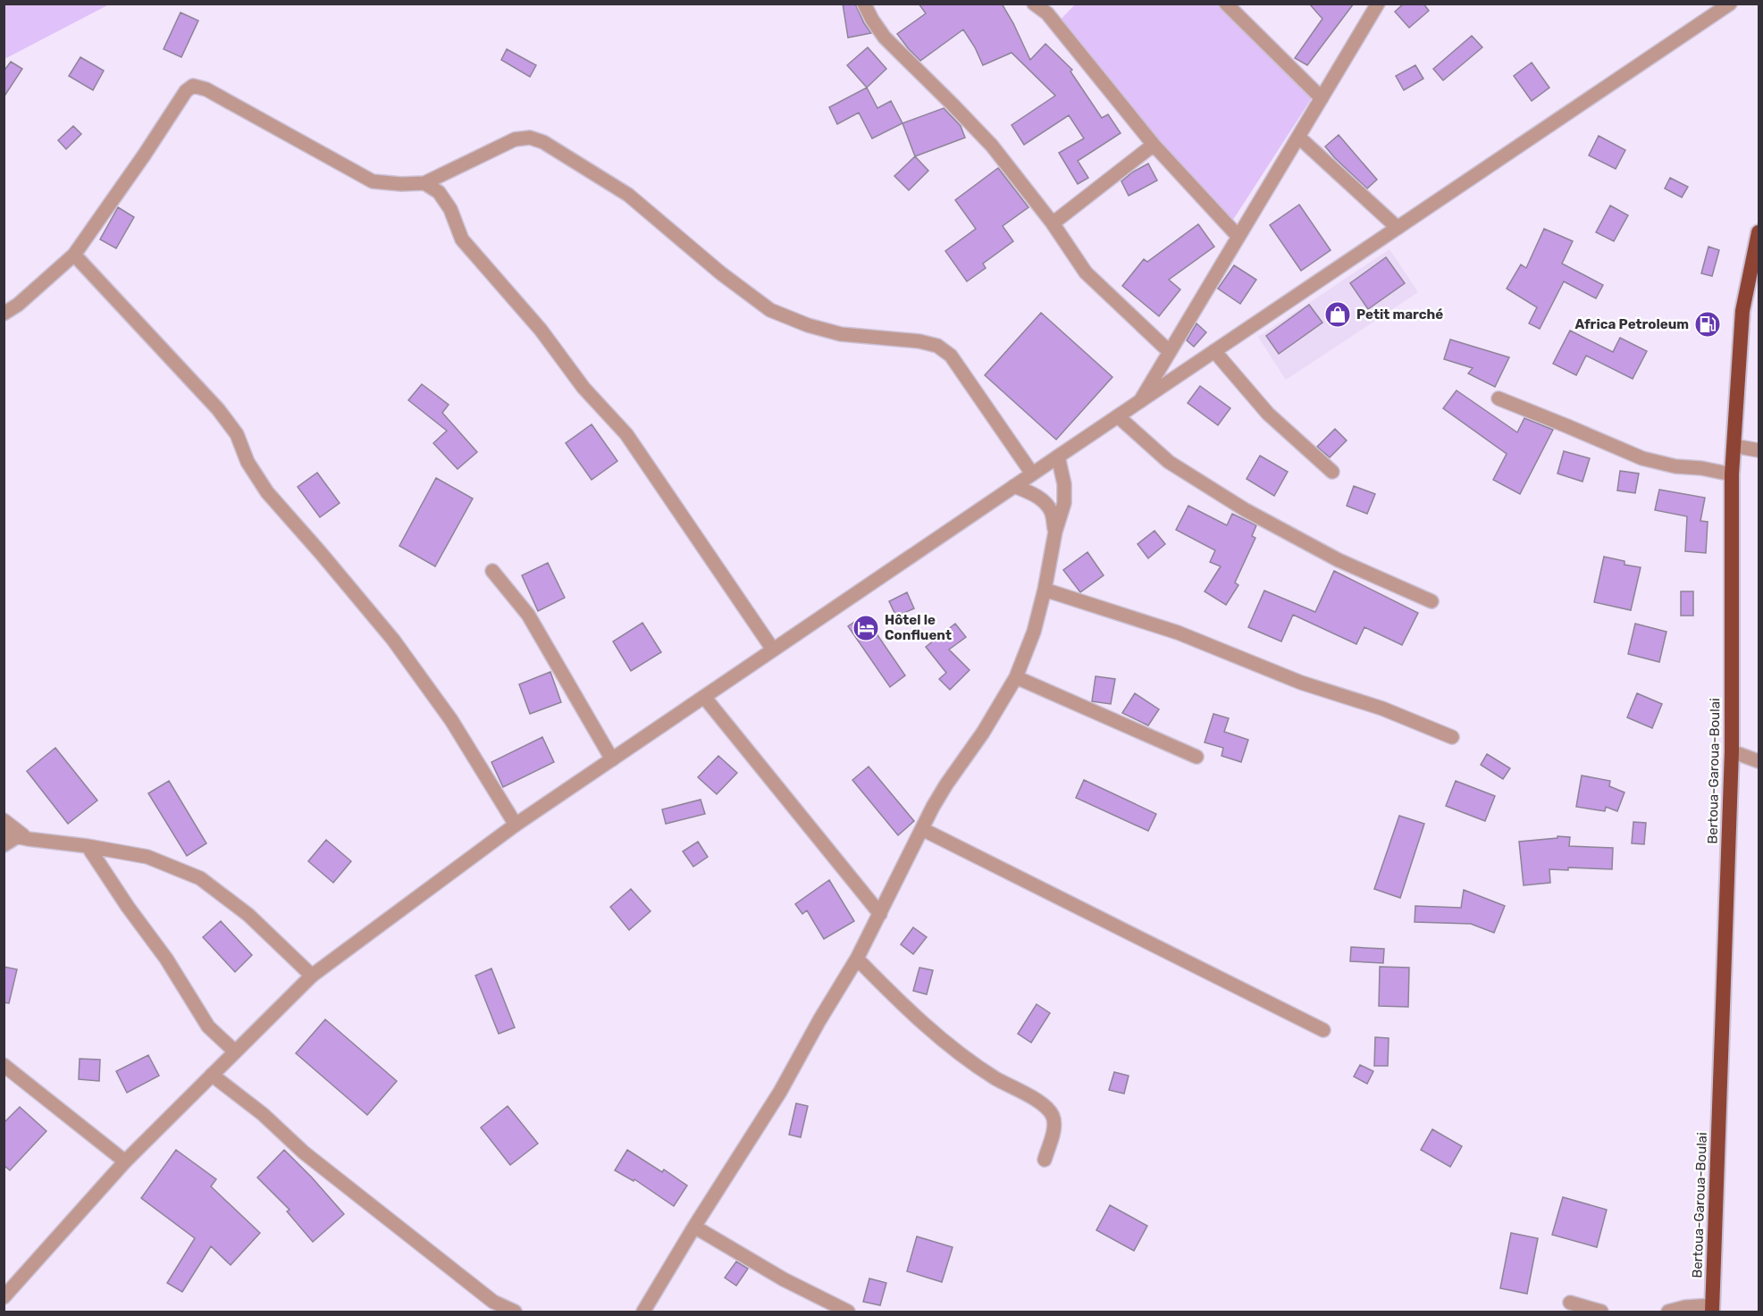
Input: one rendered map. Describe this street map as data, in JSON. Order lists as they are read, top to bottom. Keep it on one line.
{"streets":{"highway":["Bertoua-Garoua-Boulai"]},"places":{"shop":["Petit marché"],"fuel station":["Africa Petroleum"],"hotel":["Hôtel le Confluent"]}}
